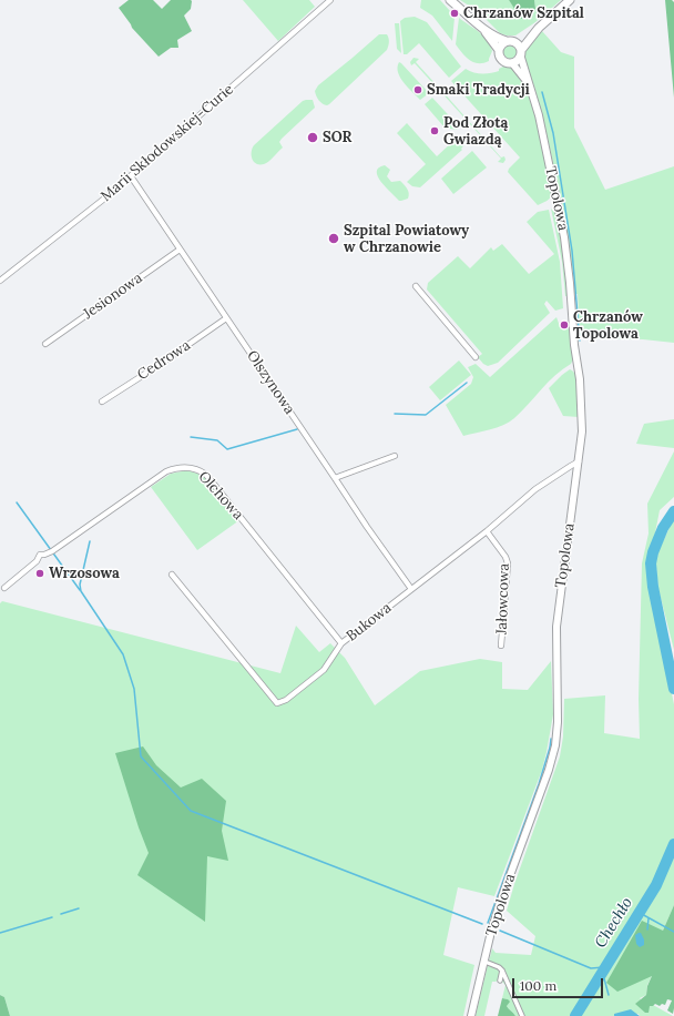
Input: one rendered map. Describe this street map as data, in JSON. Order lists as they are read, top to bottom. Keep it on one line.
{"streets":{"street":["Marii Skłodowskiej-Curie","Topolowa","Jesionowa","Cedrowa","Olszynowa","Olchowa","Jałowcowa","Bukowa"]},"crossings":[["Marii Skłodowskiej-Curie","Olszynowa"],["Topolowa","Bukowa"],["Jesionowa","Olszynowa"],["Cedrowa","Olszynowa"],["Olszynowa","Bukowa"],["Olchowa","Bukowa"],["Jałowcowa","Bukowa"]],"water":["Chechło"],"places":["Chrzanów Szpital","Smaki Tradycji","Pod Złotą Gwiazdą","SOR","Szpital Powiatowy w Chrzanowie","Chrzanów Topolowa","Wrzosowa"],"scale_bar":"100 m"}
